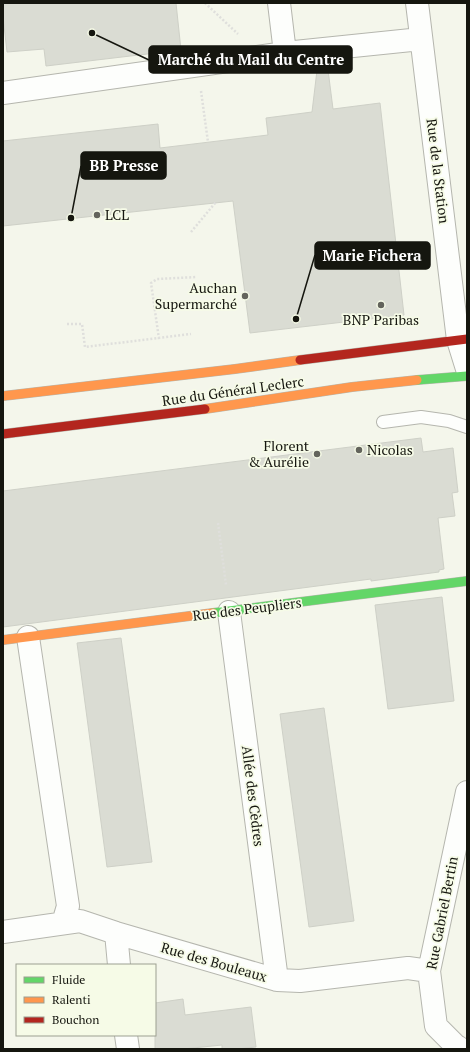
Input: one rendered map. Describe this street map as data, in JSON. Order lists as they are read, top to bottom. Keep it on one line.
{"streets":{"main road":["Rue du Général Leclerc","Rue des Peupliers"],"street":["Rue de la Station","Allée des Cèdres","Rue Gabriel Bertin","Rue des Bouleaux"]},"crossings":[["Rue de la Station","Rue du Général Leclerc"],["Rue des Peupliers","Allée des Cèdres"],["Allée des Cèdres","Rue des Bouleaux"],["Rue Gabriel Bertin","Rue des Bouleaux"]],"places":["Marché du Mail du Centre","LCL","BB Presse","Auchan Supermarché","BNP Paribas","Marie Fichera","Nicolas","Florent & Aurélie"],"legend":["Fluide","Ralenti","Bouchon"]}
